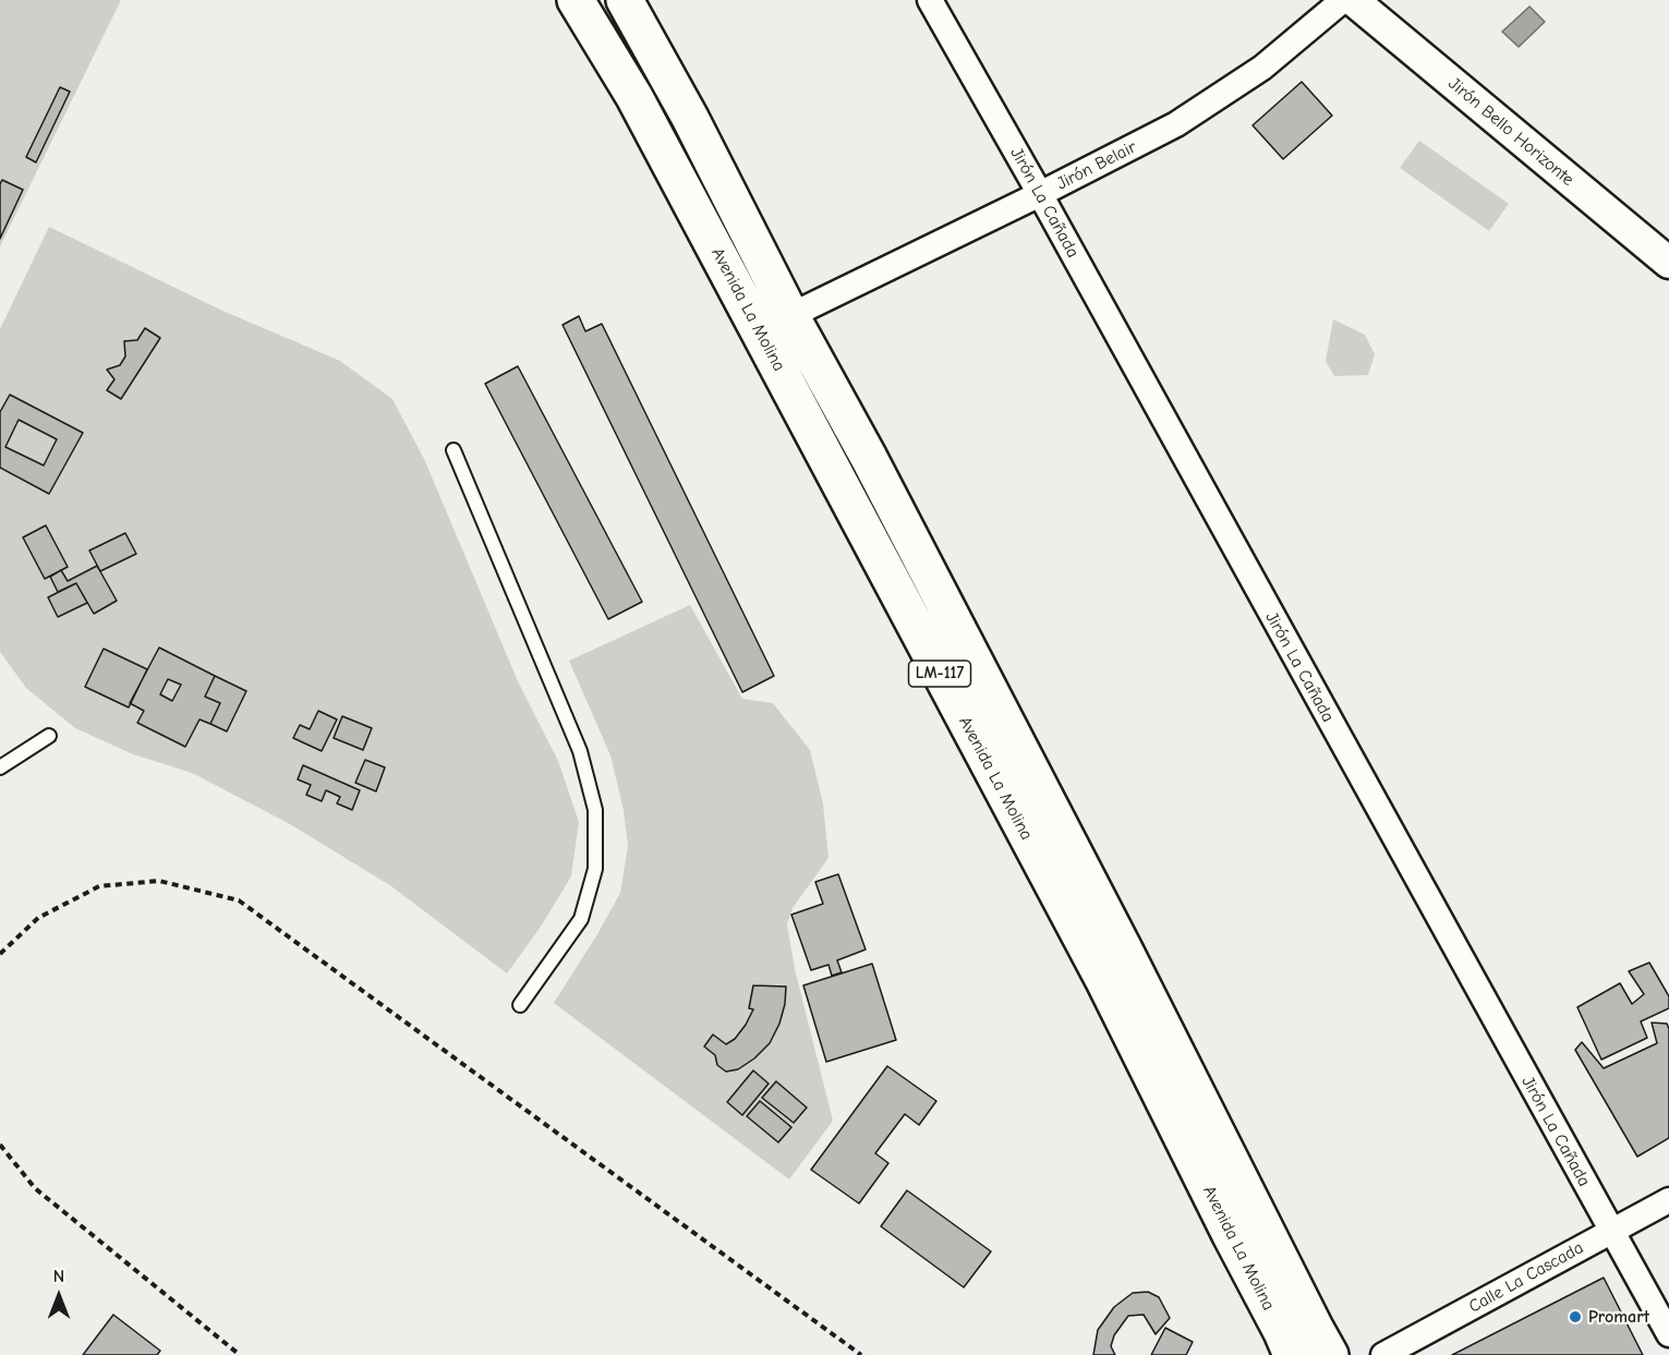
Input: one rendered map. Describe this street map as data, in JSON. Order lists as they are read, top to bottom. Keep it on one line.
{"streets":{"main road":["Avenida La Molina","LM-117"],"street":["Jirón Bello Horizonte","Jirón Belair","Jirón La Cañada","Calle La Cascada"]},"crossings":[["Jirón Belair","Jirón La Cañada"],["Jirón Belair","Avenida La Molina"],["Jirón La Cañada","Calle La Cascada"]],"places":["Promart"],"north":"top"}
